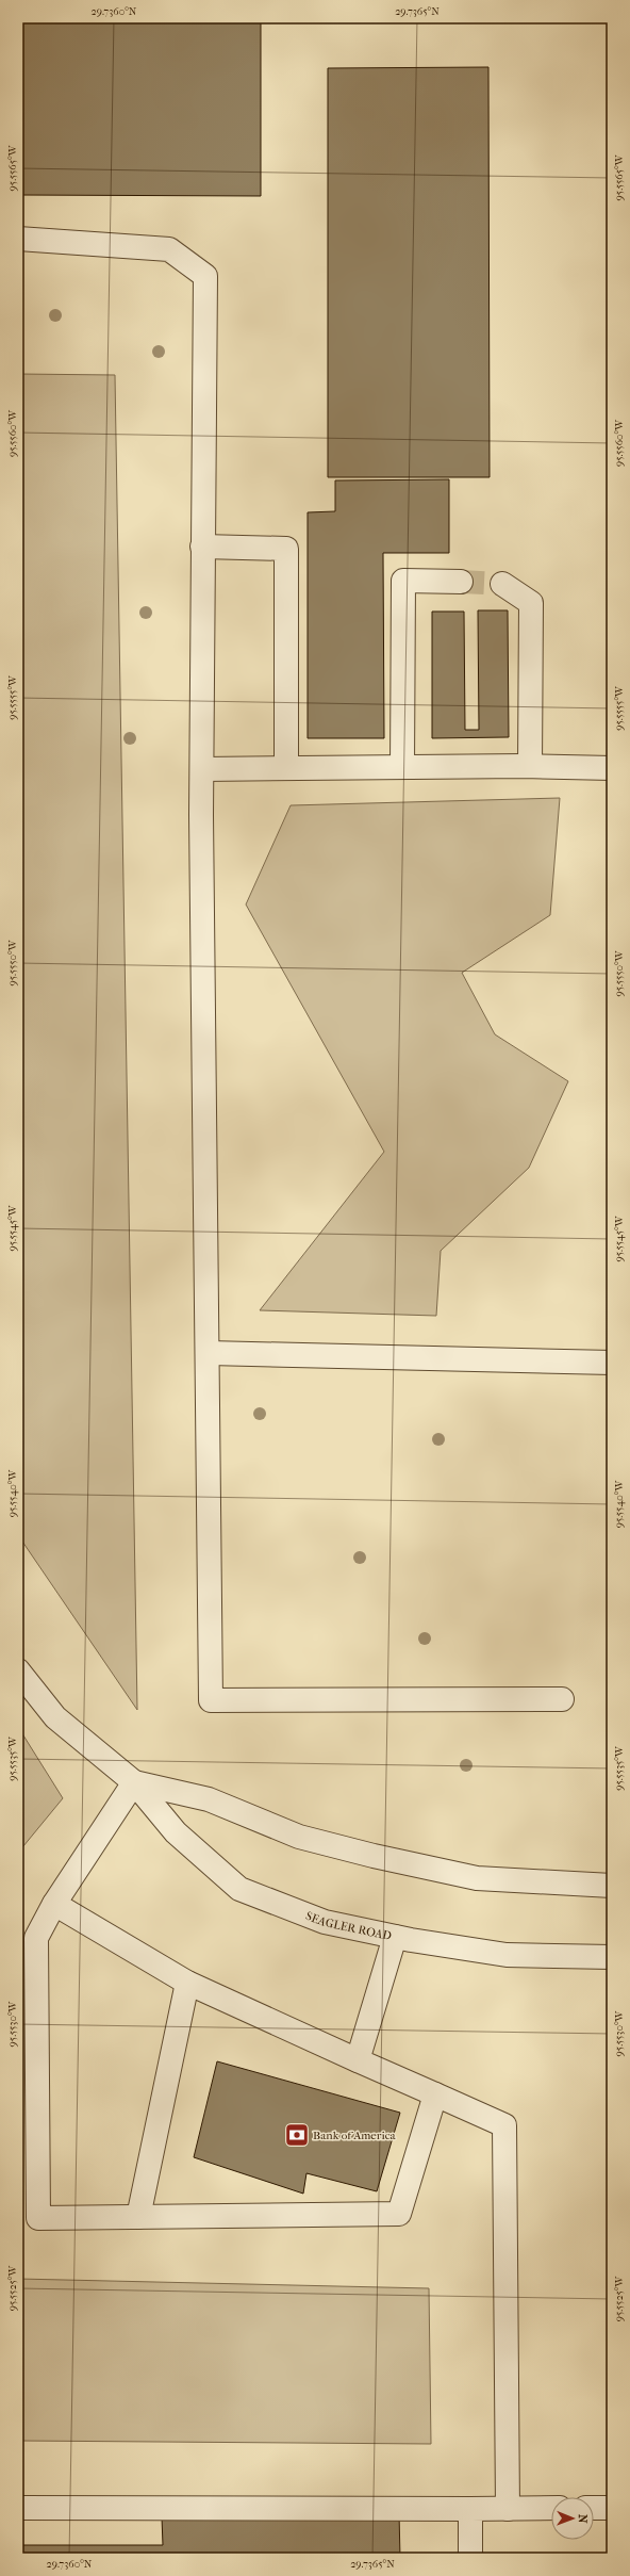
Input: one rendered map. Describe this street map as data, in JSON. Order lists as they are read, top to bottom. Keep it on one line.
{"streets":{"street":["SEAGLER ROAD"]},"places":{"bank":["Bank of America"]},"north":"right","coordinates":["29.7360°N","29.7365°N","95.5565°W","95.5560°W","95.5555°W","95.5550°W","95.5545°W","95.5540°W","95.5535°W","95.5530°W","95.5525°W"]}
